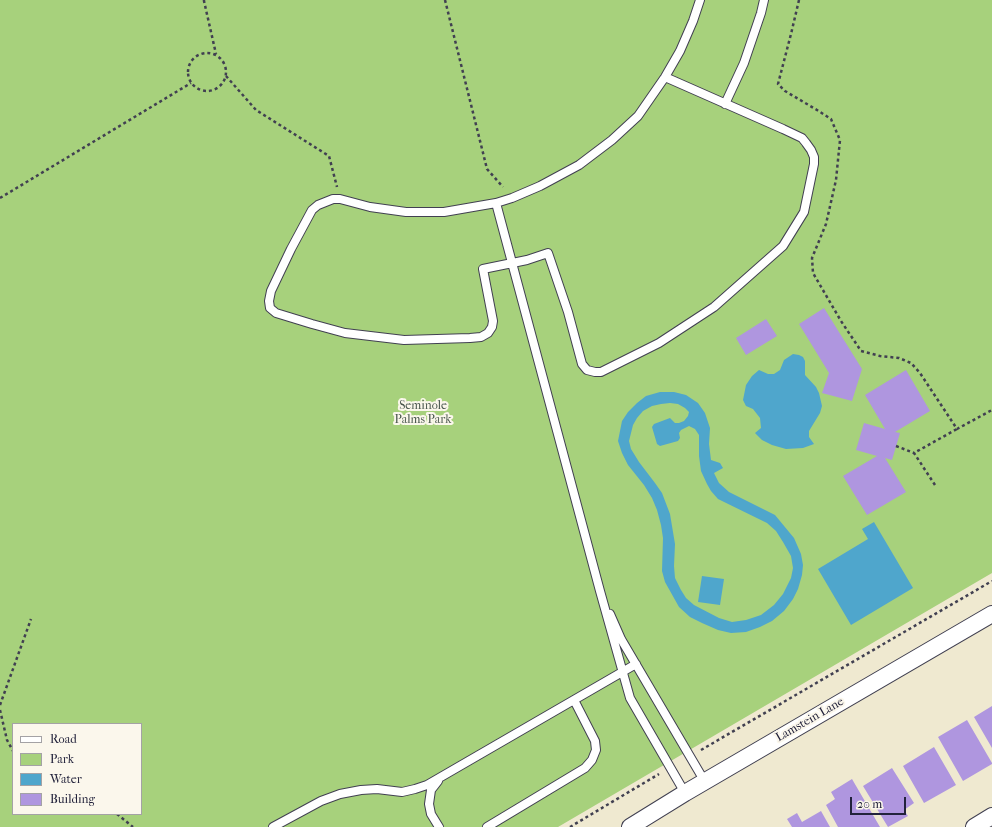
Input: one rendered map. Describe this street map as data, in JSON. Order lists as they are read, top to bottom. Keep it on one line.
{"streets":{"street":["Lamstein Lane"]},"parks":["Seminole Palms Park"],"legend":["Road","Park","Water","Building"],"scale_bar":"20 m"}
